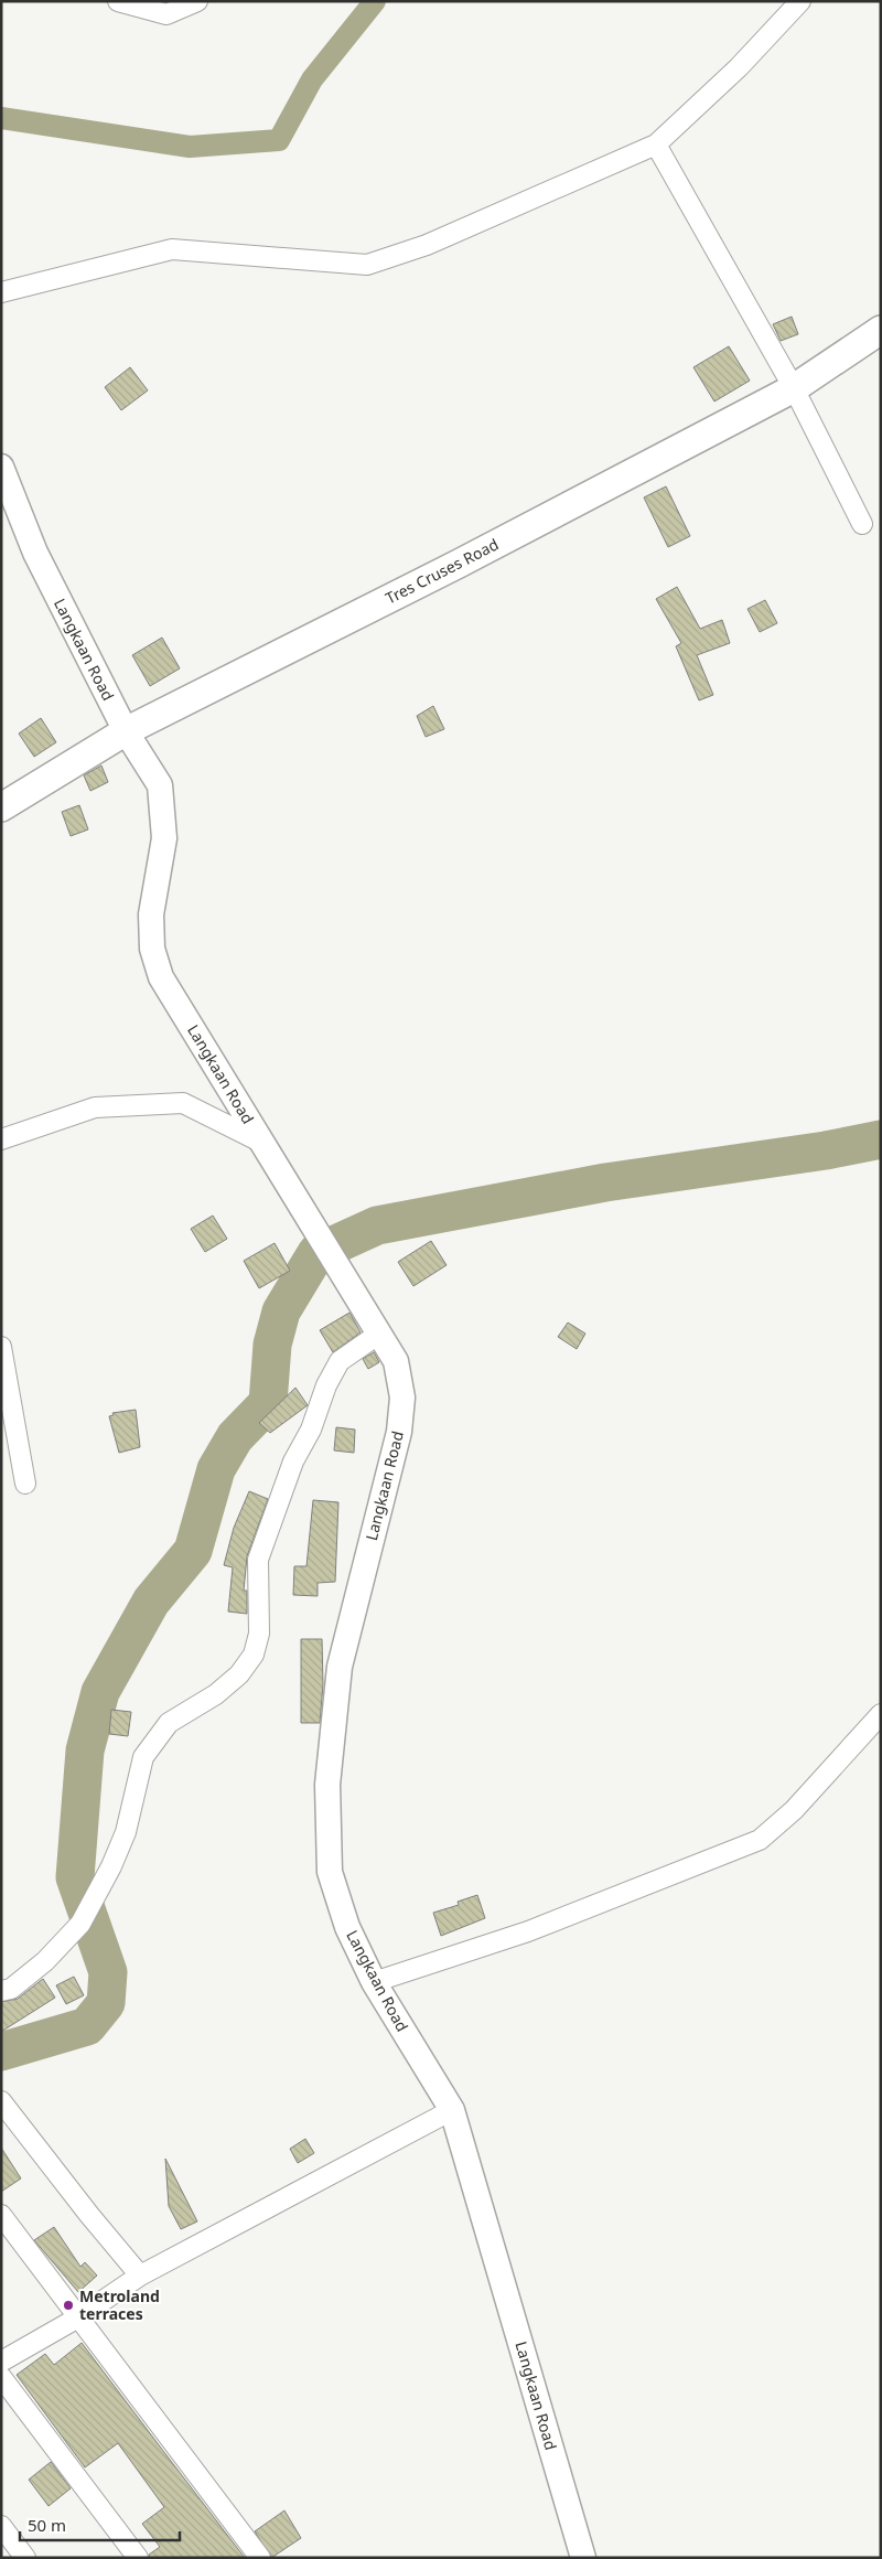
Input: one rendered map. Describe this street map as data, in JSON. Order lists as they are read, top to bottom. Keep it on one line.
{"streets":{"main road":["Tres Cruses Road"],"street":["Langkaan Road"]},"crossings":[["Tres Cruses Road","Langkaan Road"]],"places":["Metroland terraces"],"scale_bar":"50 m"}
